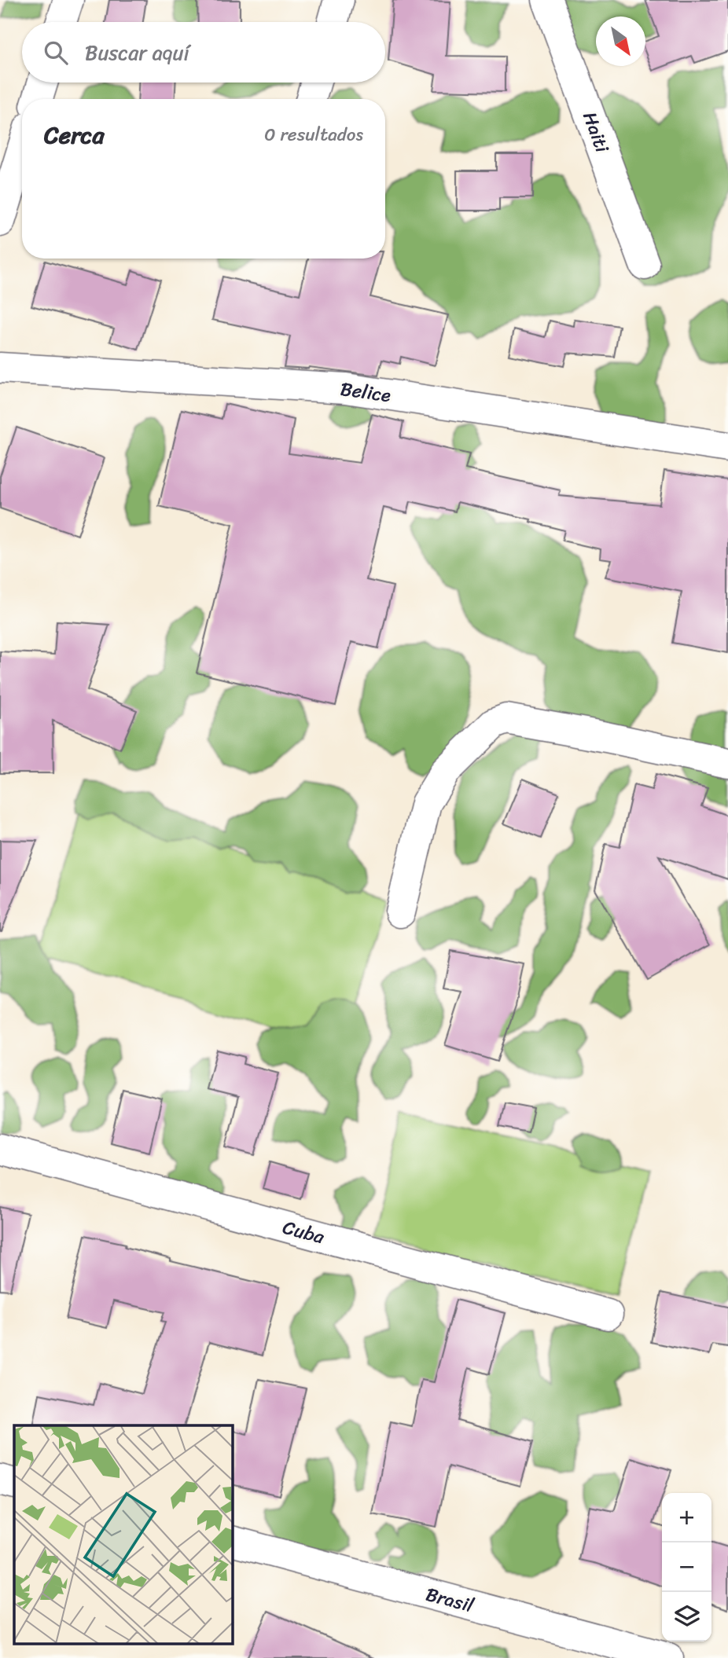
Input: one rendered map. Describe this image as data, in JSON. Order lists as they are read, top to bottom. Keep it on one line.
{"streets":{"street":["Haiti","Belice","Cuba","Brasil"]},"north":"bottom right","page":{"search":"Buscar aquí","heading":["Cerca","0 resultados"],"map_buttons":["+","−"]}}
